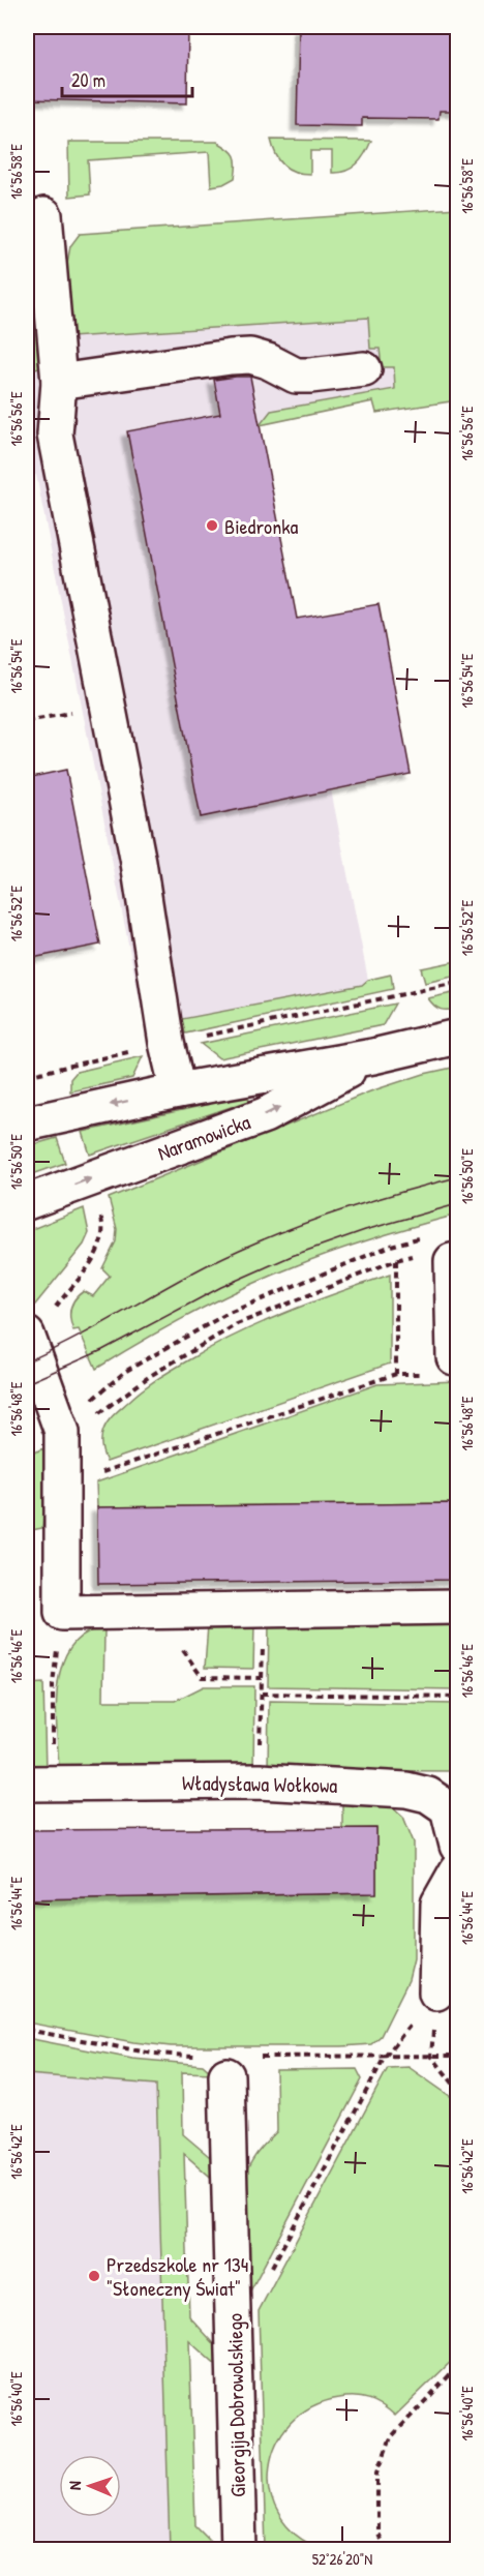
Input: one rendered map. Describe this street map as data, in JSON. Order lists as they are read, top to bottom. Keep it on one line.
{"streets":{"street":["Naramowicka","Władysława Wołkowa","Gieorgija Dobrowolskiego"]},"places":["Biedronka","Przedszkole nr 134 \"Słoneczny Świat\""],"scale_bar":"20 m","north":"left","coordinates":["16°56'58\"E","16°56'56\"E","16°56'54\"E","16°56'52\"E","16°56'50\"E","16°56'48\"E","16°56'46\"E","16°56'44\"E","16°56'42\"E","16°56'40\"E","52°26'20\"N"]}
